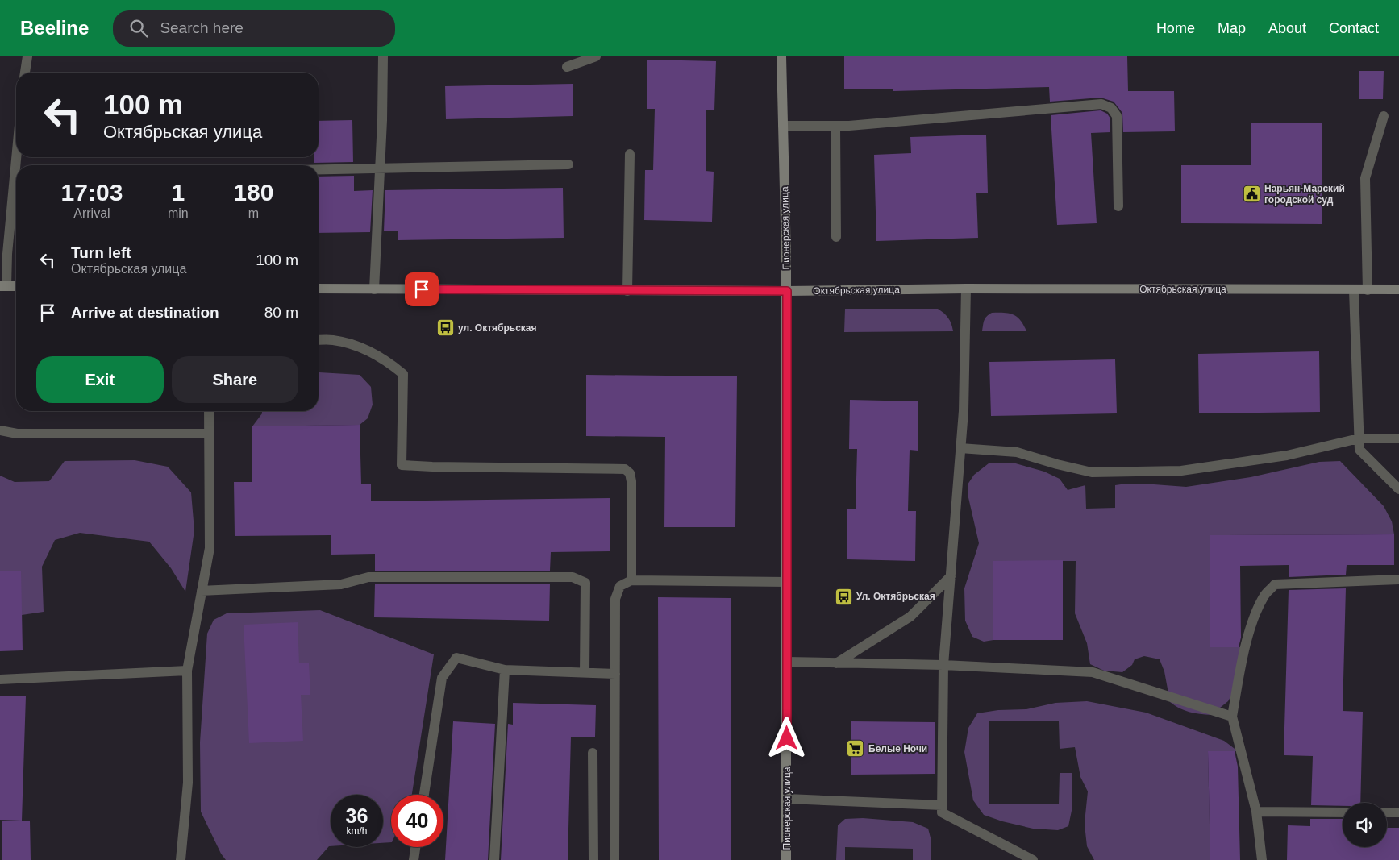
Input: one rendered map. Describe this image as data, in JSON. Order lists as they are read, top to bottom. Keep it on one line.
{"streets":{"main road":["Пионерская улица","Октябрьская улица"]},"crossings":[["Пионерская улица","Октябрьская улица"]],"places":{"public building":["Нарьян-Марский городской суд"],"bus stop":["ул. Октябрьская","Ул. Октябрьская"],"supermarket":["Белые Ночи"]},"page":{"header":"Beeline","search":"Search here","nav":["Home","Map","About","Contact"],"turn":["100 m","Октябрьская улица"],"eta":["17:03","Arrival","1","min","180","m"],"list":[{"name":"Turn left","note":"Октябрьская улица","value":"100 m"},{"name":"Arrive at destination","value":"80 m"}],"buttons":["Exit","Share"],"speed":"36 km/h","limit":"40"}}
